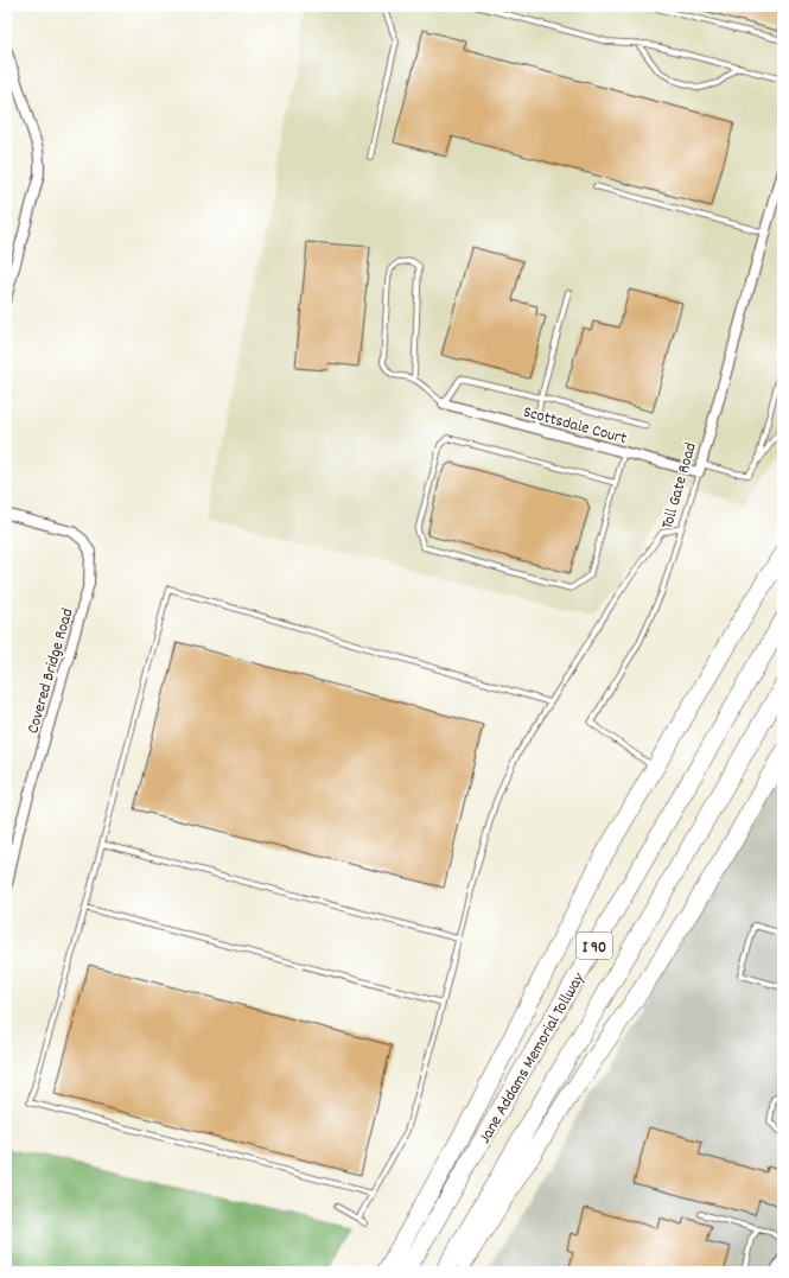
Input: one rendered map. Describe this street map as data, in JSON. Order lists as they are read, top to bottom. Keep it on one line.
{"streets":{"highway":["I 90","Jane Addams Memorial Tollway"],"street":["Scottsdale Court","Toll Gate Road","Covered Bridge Road"]},"crossings":[["Scottsdale Court","Toll Gate Road"]]}
